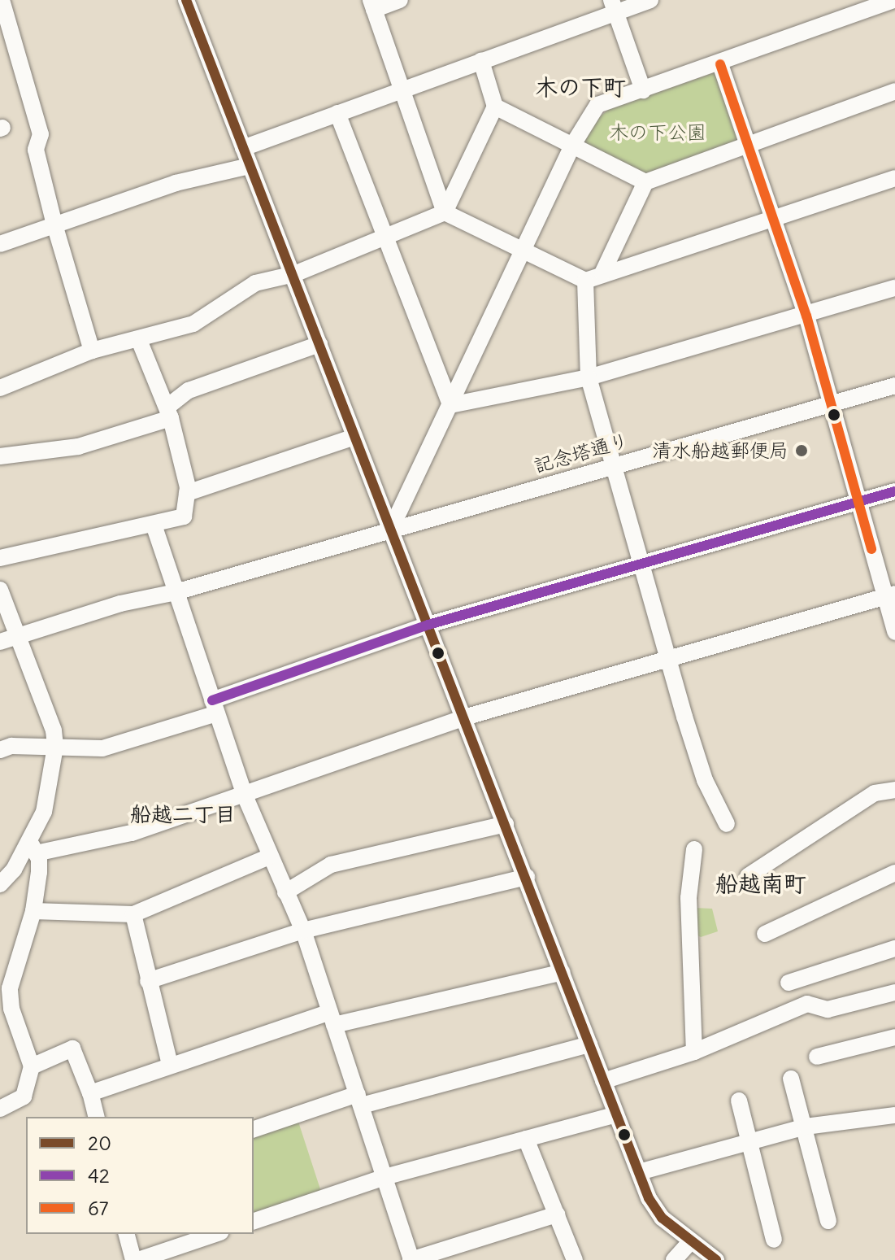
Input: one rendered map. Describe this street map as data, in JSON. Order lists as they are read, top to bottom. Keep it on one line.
{"streets":{"street":["記念塔通り"]},"districts":["木の下町","船越二丁目","船越南町"],"parks":["木の下公園"],"places":["清水船越郵便局"],"lines":["transit line 20","transit line 67","transit line 42"],"legend":["20","42","67"]}
